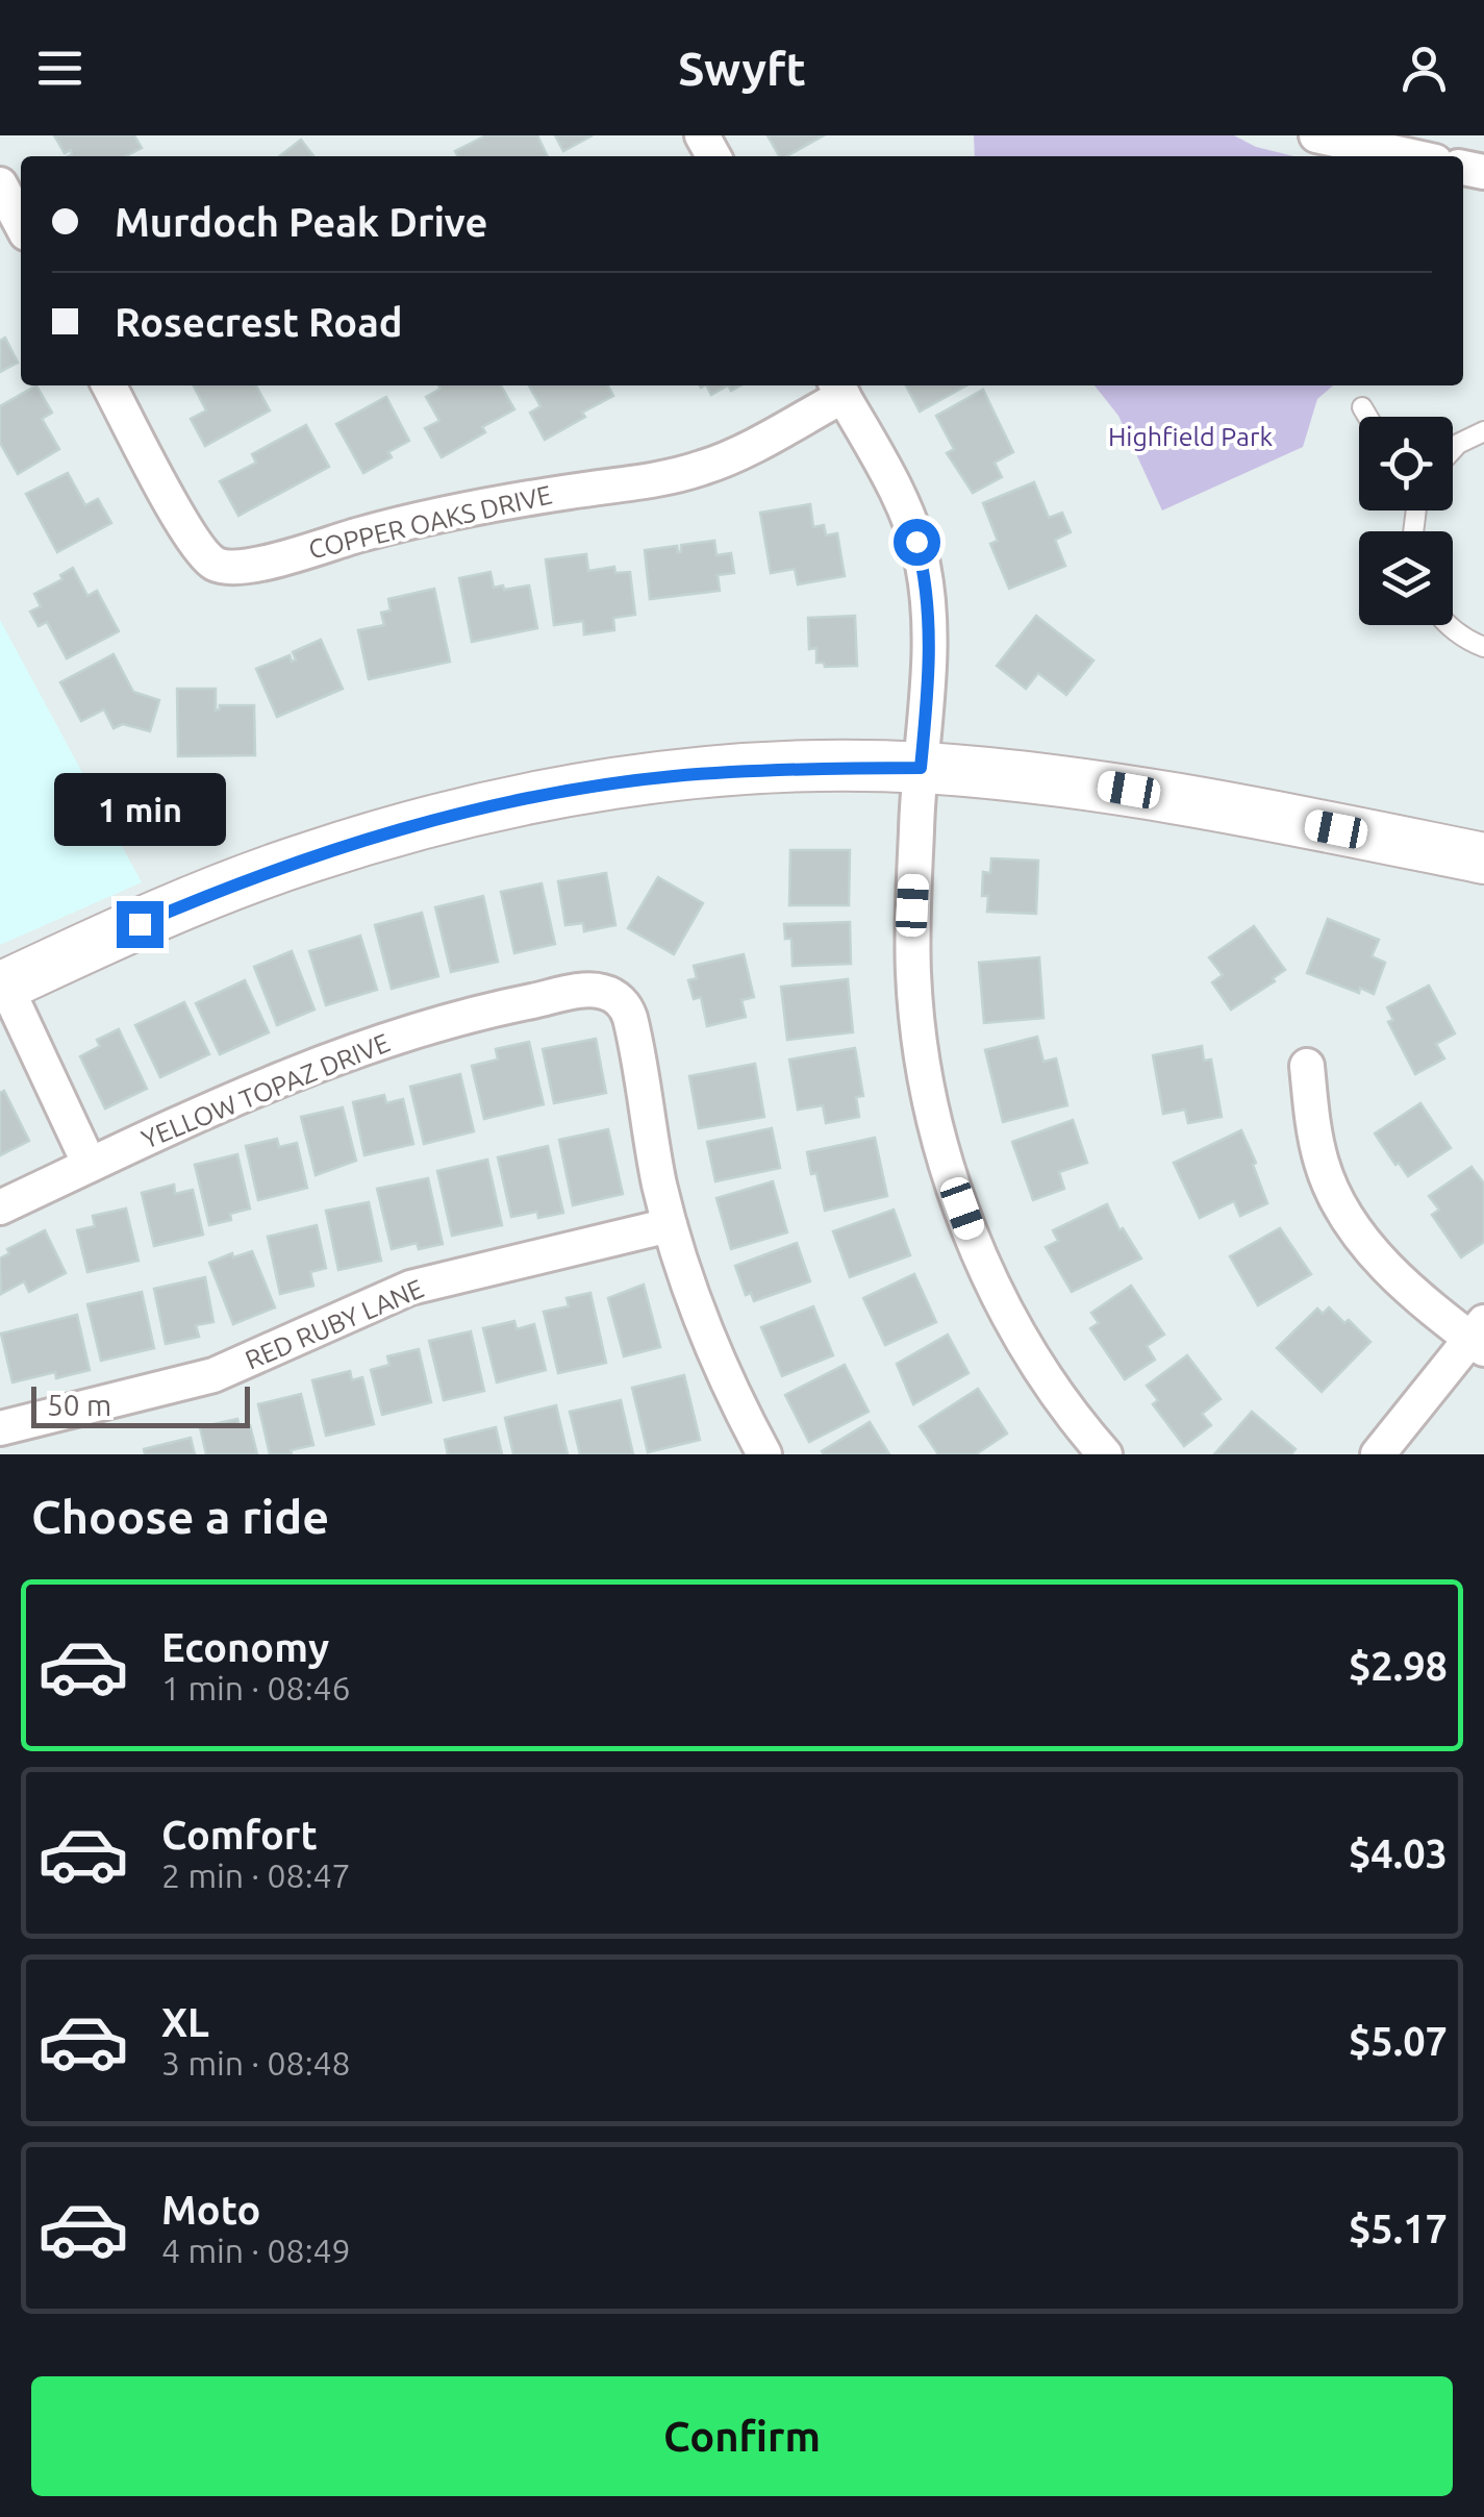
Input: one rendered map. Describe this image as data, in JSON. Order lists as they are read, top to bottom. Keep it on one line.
{"streets":{"street":["COPPER OAKS DRIVE","YELLOW TOPAZ DRIVE","RED RUBY LANE"]},"crossings":[["YELLOW TOPAZ DRIVE","RED RUBY LANE"]],"parks":["Highfield Park"],"scale_bar":"50 m","page":{"header":"Swyft","banner":["Murdoch Peak Drive","Rosecrest Road"],"bubble":"1 min","scale":"50 m","heading":"Choose a ride","list":[{"name":"Economy","note":"1 min · 08:46","value":"$2.98"},{"name":"Comfort","note":"2 min · 08:47","value":"$4.03"},{"name":"XL","note":"3 min · 08:48","value":"$5.07"},{"name":"Moto","note":"4 min · 08:49","value":"$5.17"}],"buttons":"Confirm"}}
